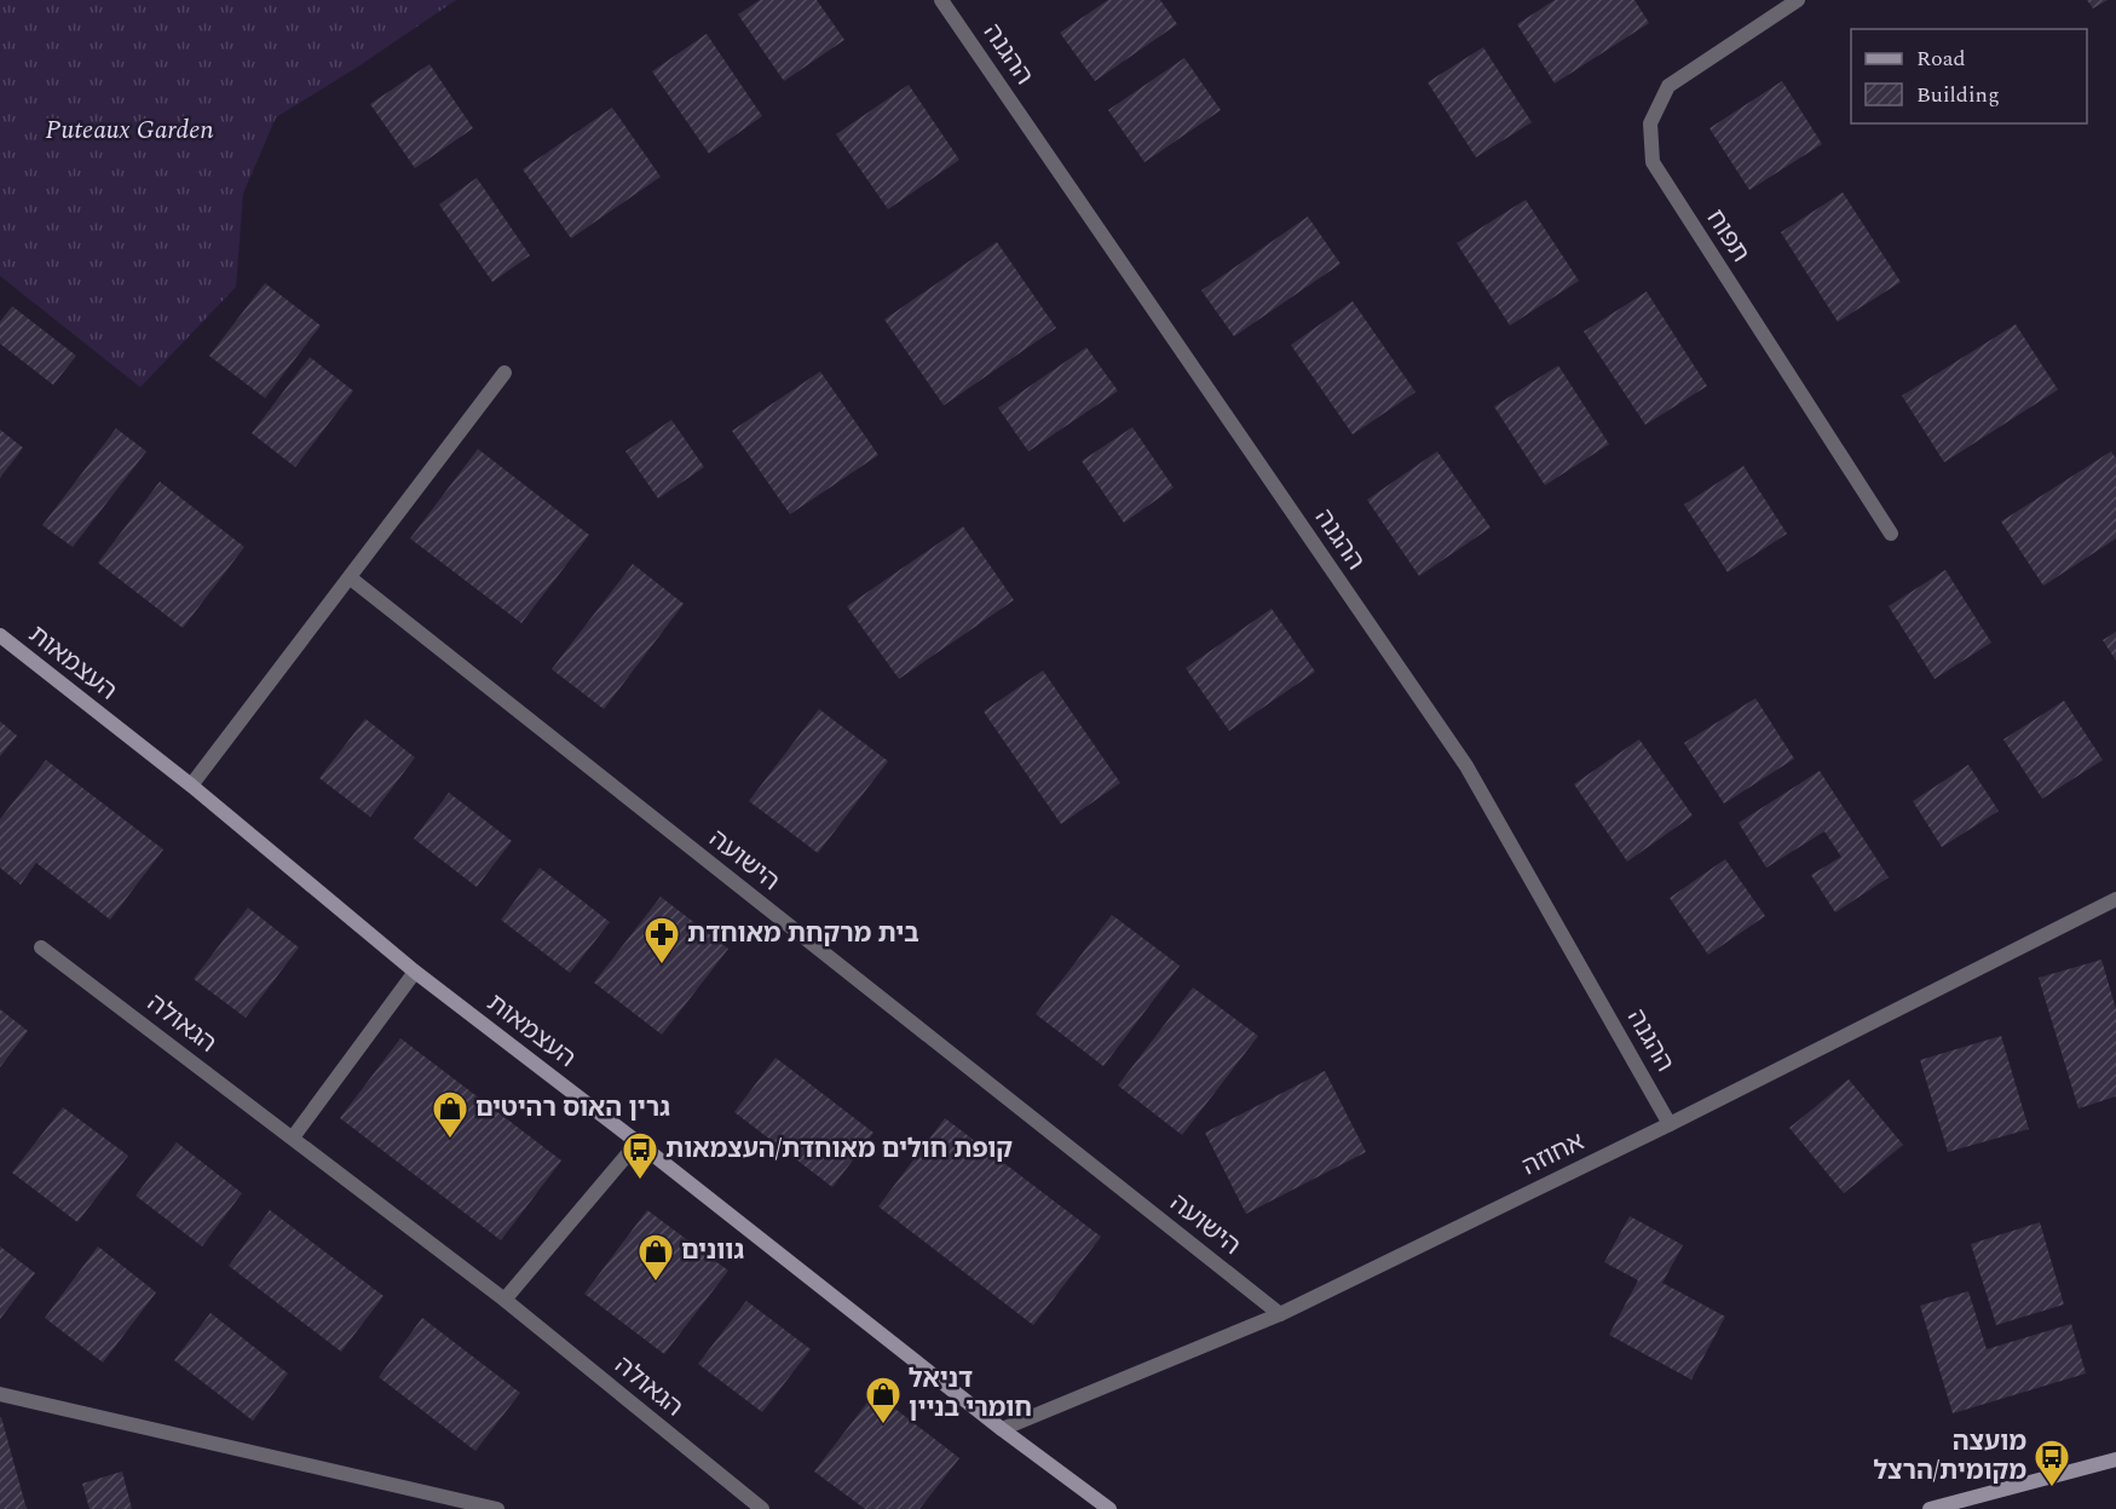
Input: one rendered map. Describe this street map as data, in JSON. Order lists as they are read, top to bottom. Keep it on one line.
{"streets":{"street":["ההגנה","תפוח","העצמאות","הישועה","הגאולה","אחוזה"]},"crossings":[["ההגנה","אחוזה"],["העצמאות","אחוזה"],["הישועה","אחוזה"]],"parks":["Puteaux Garden"],"places":{"pharmacy":["בית מרקחת מאוחדת"],"shop":["גרין האוס רהיטים","גוונים","דניאל חומרי בניין"],"bus stop":["קופת חולים מאוחדת/העצמאות","מועצה מקומית/הרצל"]},"legend":["Road","Building"]}
